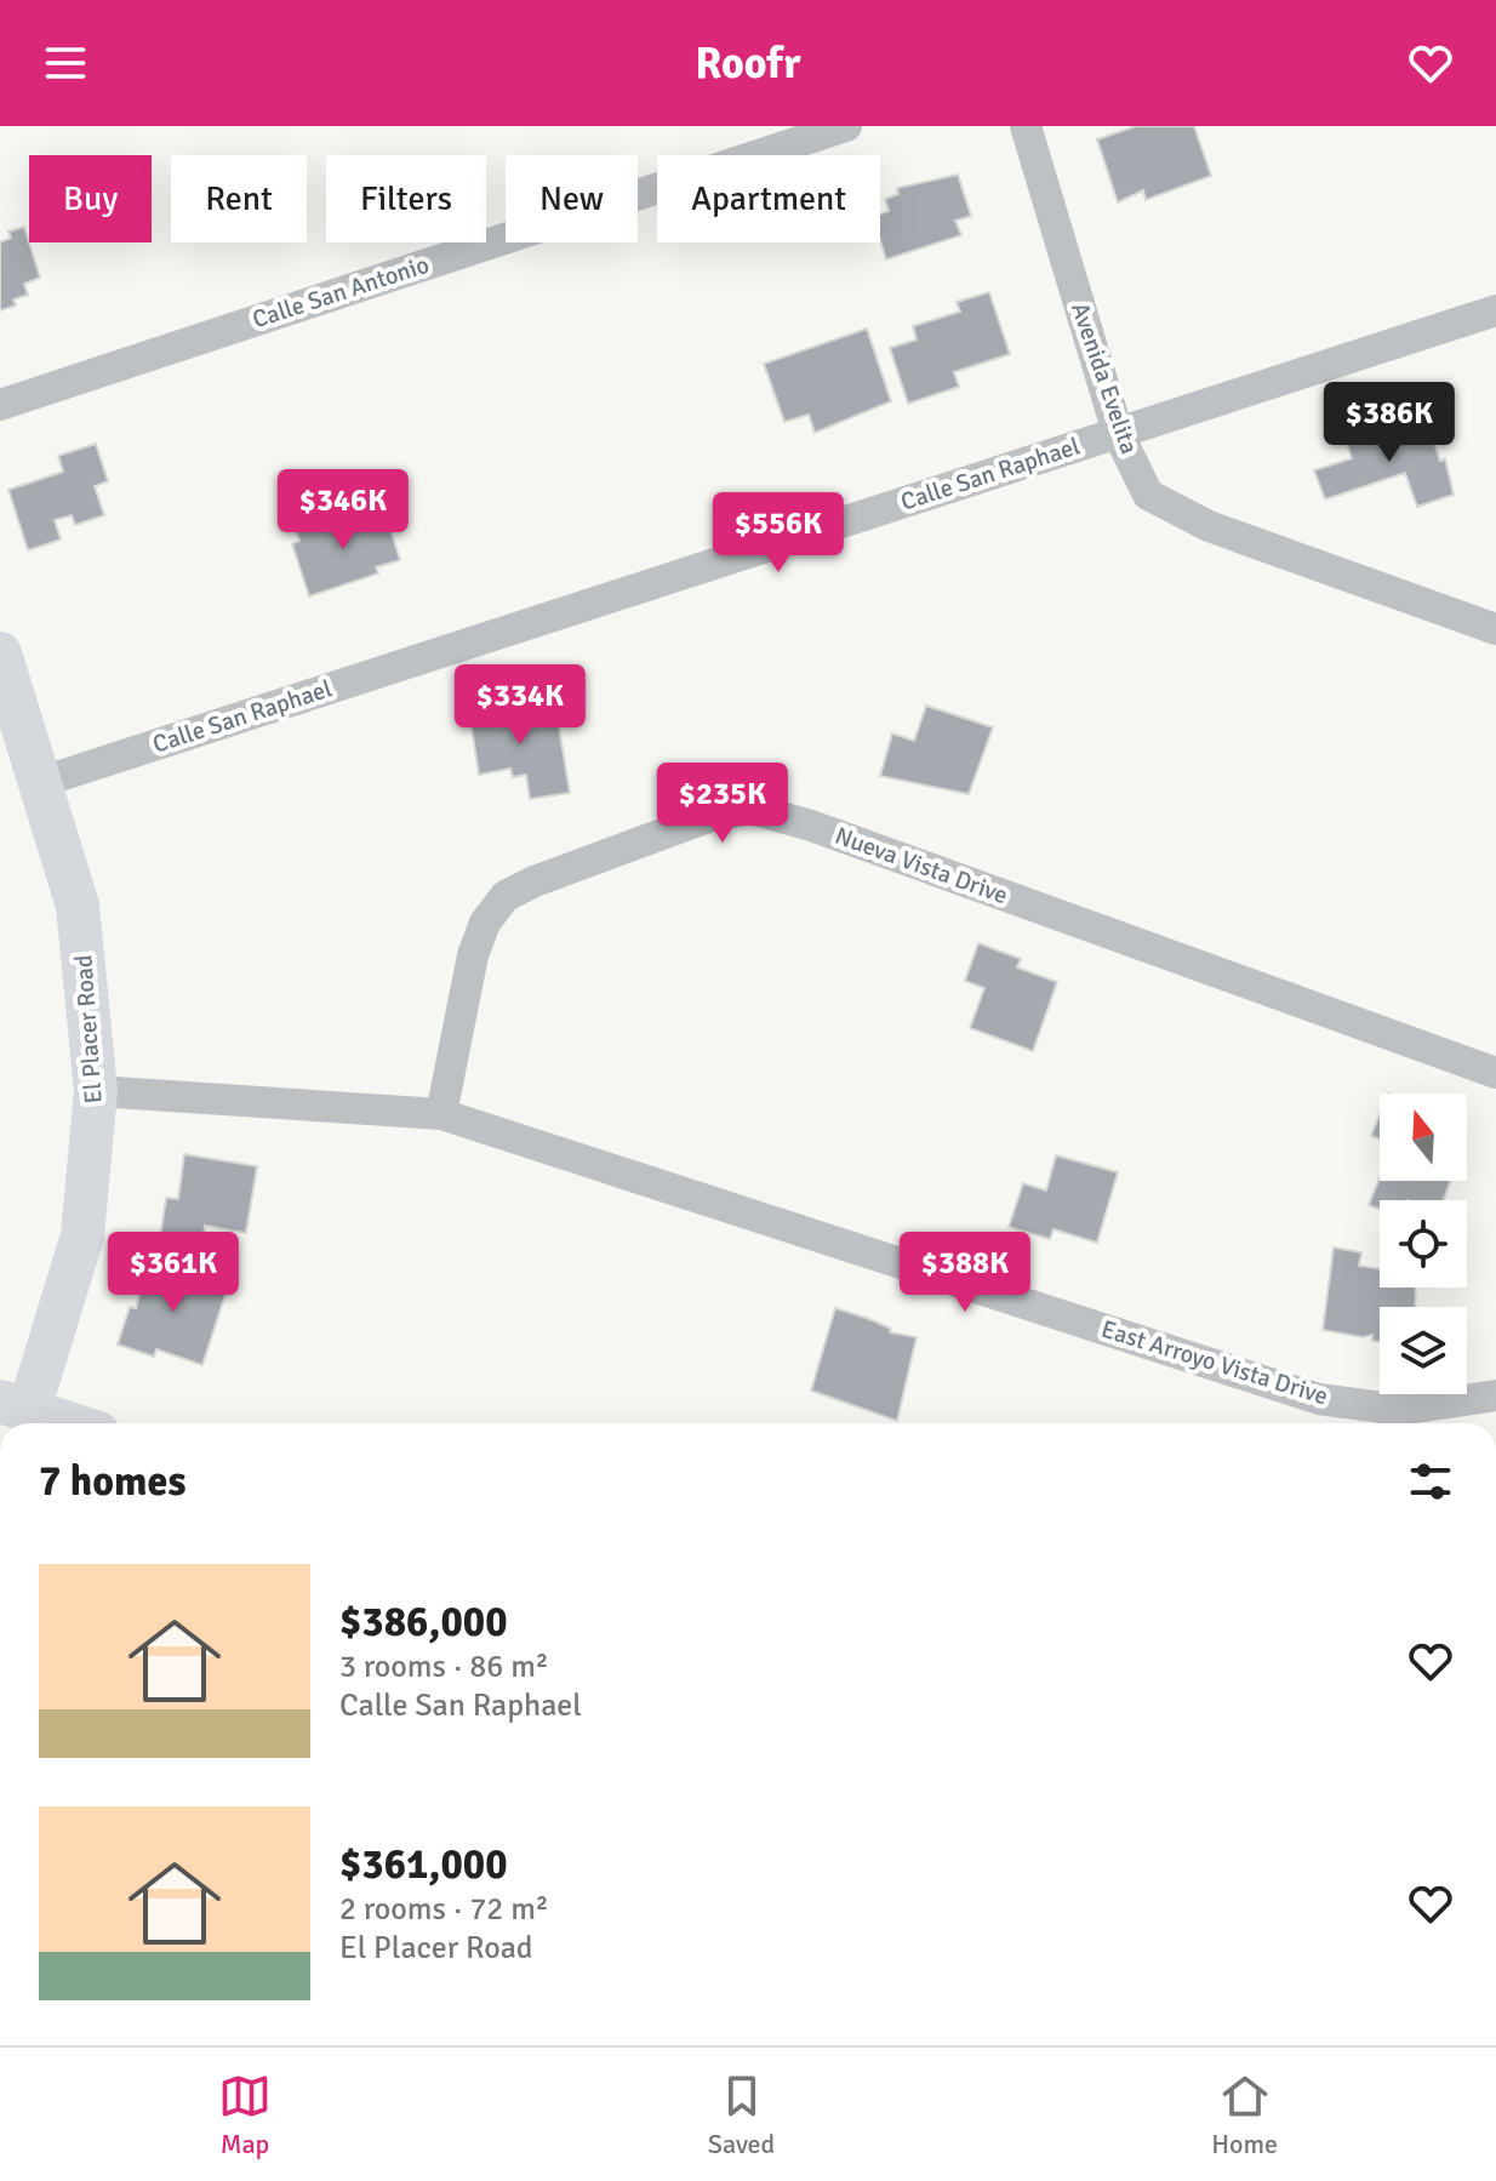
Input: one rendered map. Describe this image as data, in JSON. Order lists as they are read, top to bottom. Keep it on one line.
{"streets":{"street":["Calle San Antonio","Avenida Evelita","Calle San Raphael","Nueva Vista Drive","El Placer Road","East Arroyo Vista Drive"]},"crossings":[["Avenida Evelita","Calle San Raphael"],["Calle San Raphael","El Placer Road"],["Nueva Vista Drive","East Arroyo Vista Drive"]],"north":"top","page":{"header":"Roofr","chip":["Buy","Rent","Filters","New","Apartment"],"price":["$386K","$346K","$556K","$334K","$235K","$361K","$388K"],"heading":"7 homes","list":[{"name":"$386,000","note":"3 rooms · 86 m² · Calle San Raphael"},{"name":"$361,000","note":"2 rooms · 72 m² · El Placer Road"}],"tabs":["Map","Saved","Home"]}}
